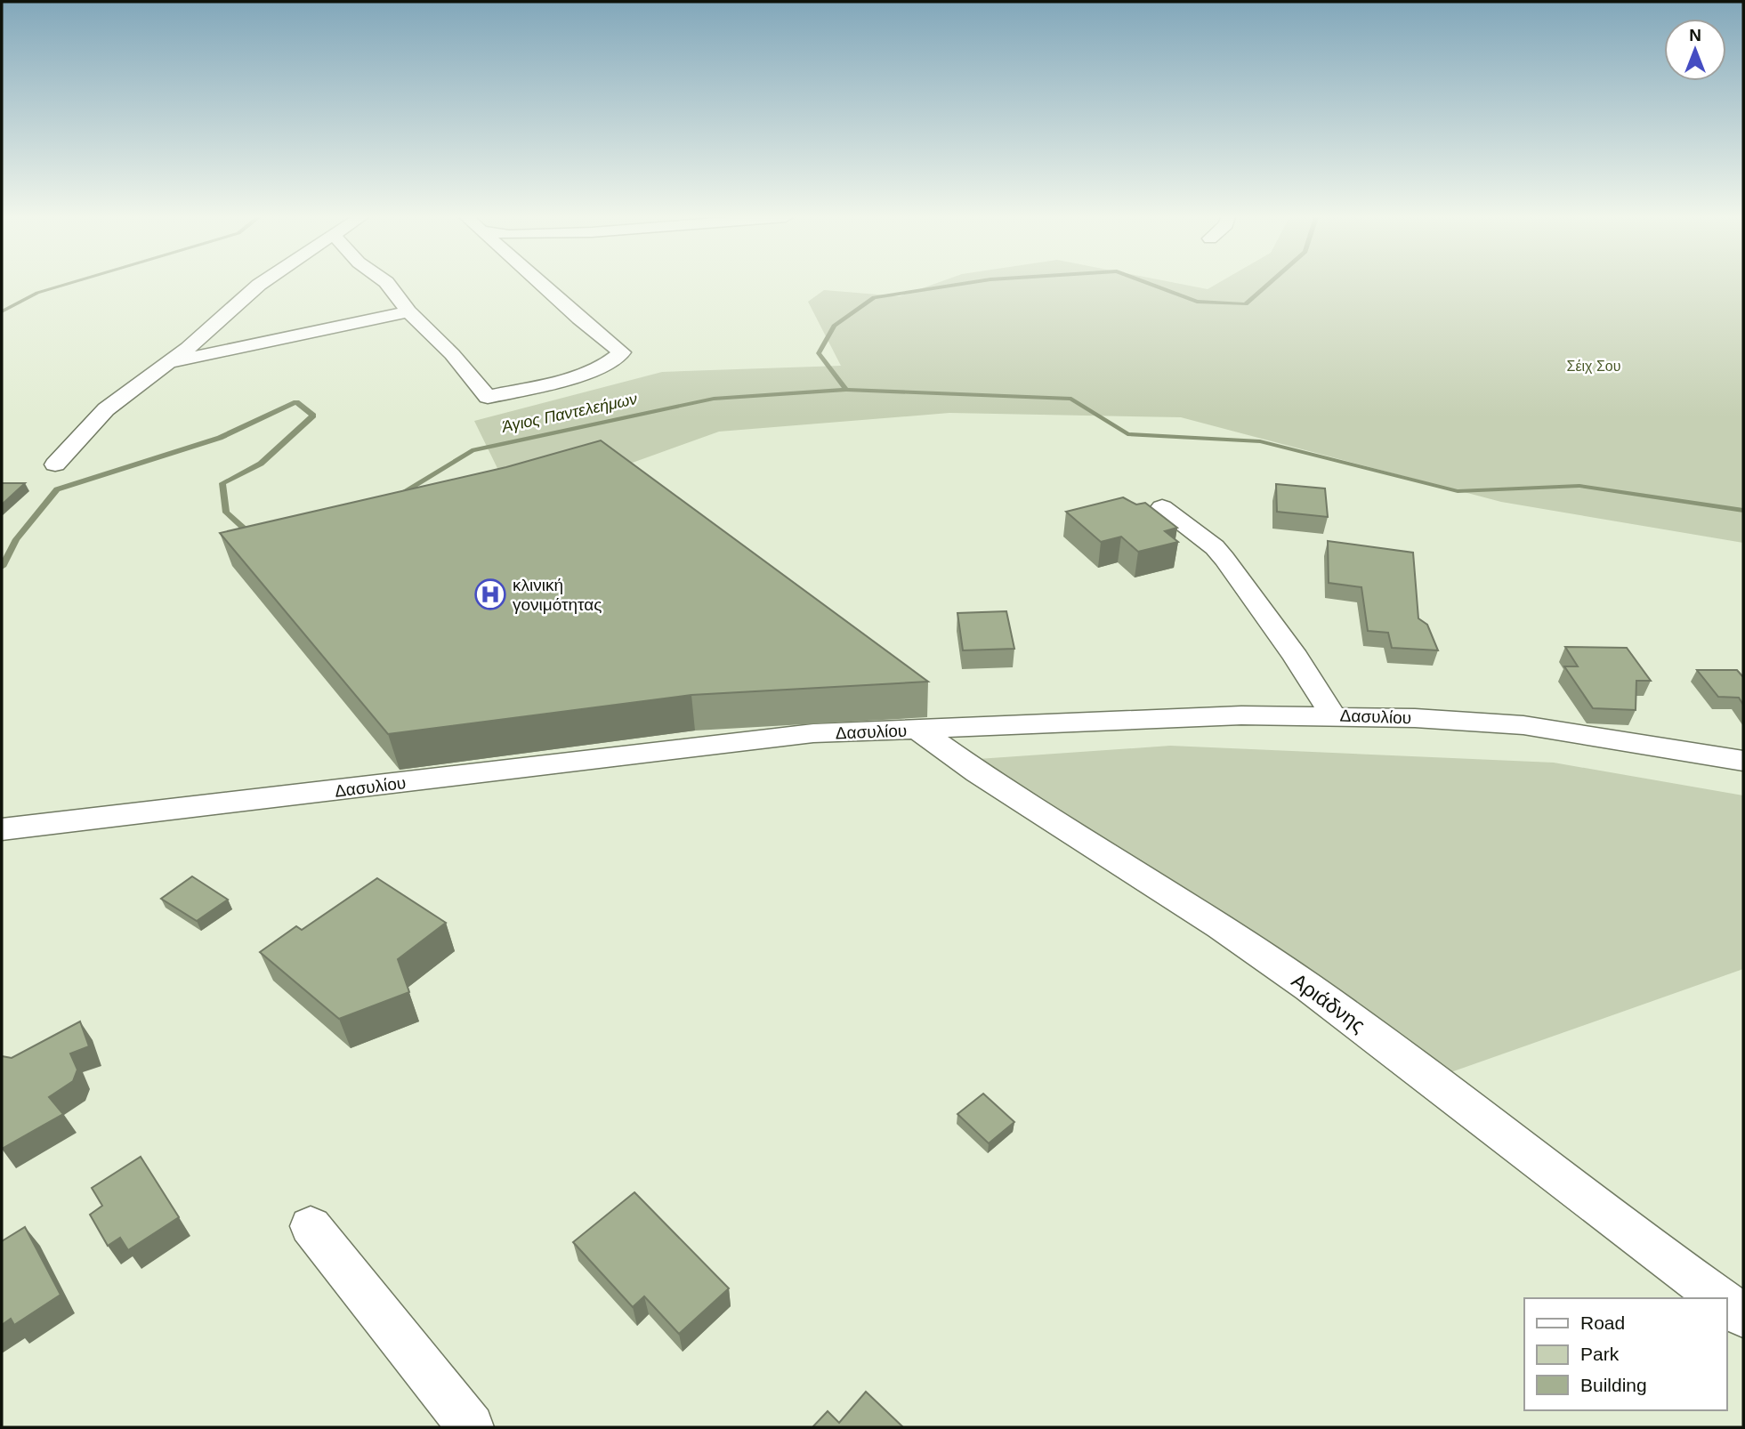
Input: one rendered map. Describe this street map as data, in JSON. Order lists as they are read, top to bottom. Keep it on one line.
{"streets":{"street":["Δασυλίου","Αριάδνης"]},"crossings":[["Δασυλίου","Αριάδνης"]],"water":["Άγιος Παντελεήμων"],"parks":["Σέιχ Σου"],"places":{"hospital":["κλινική γονιμότητας"]},"legend":["Road","Park","Building"],"north":"top"}
